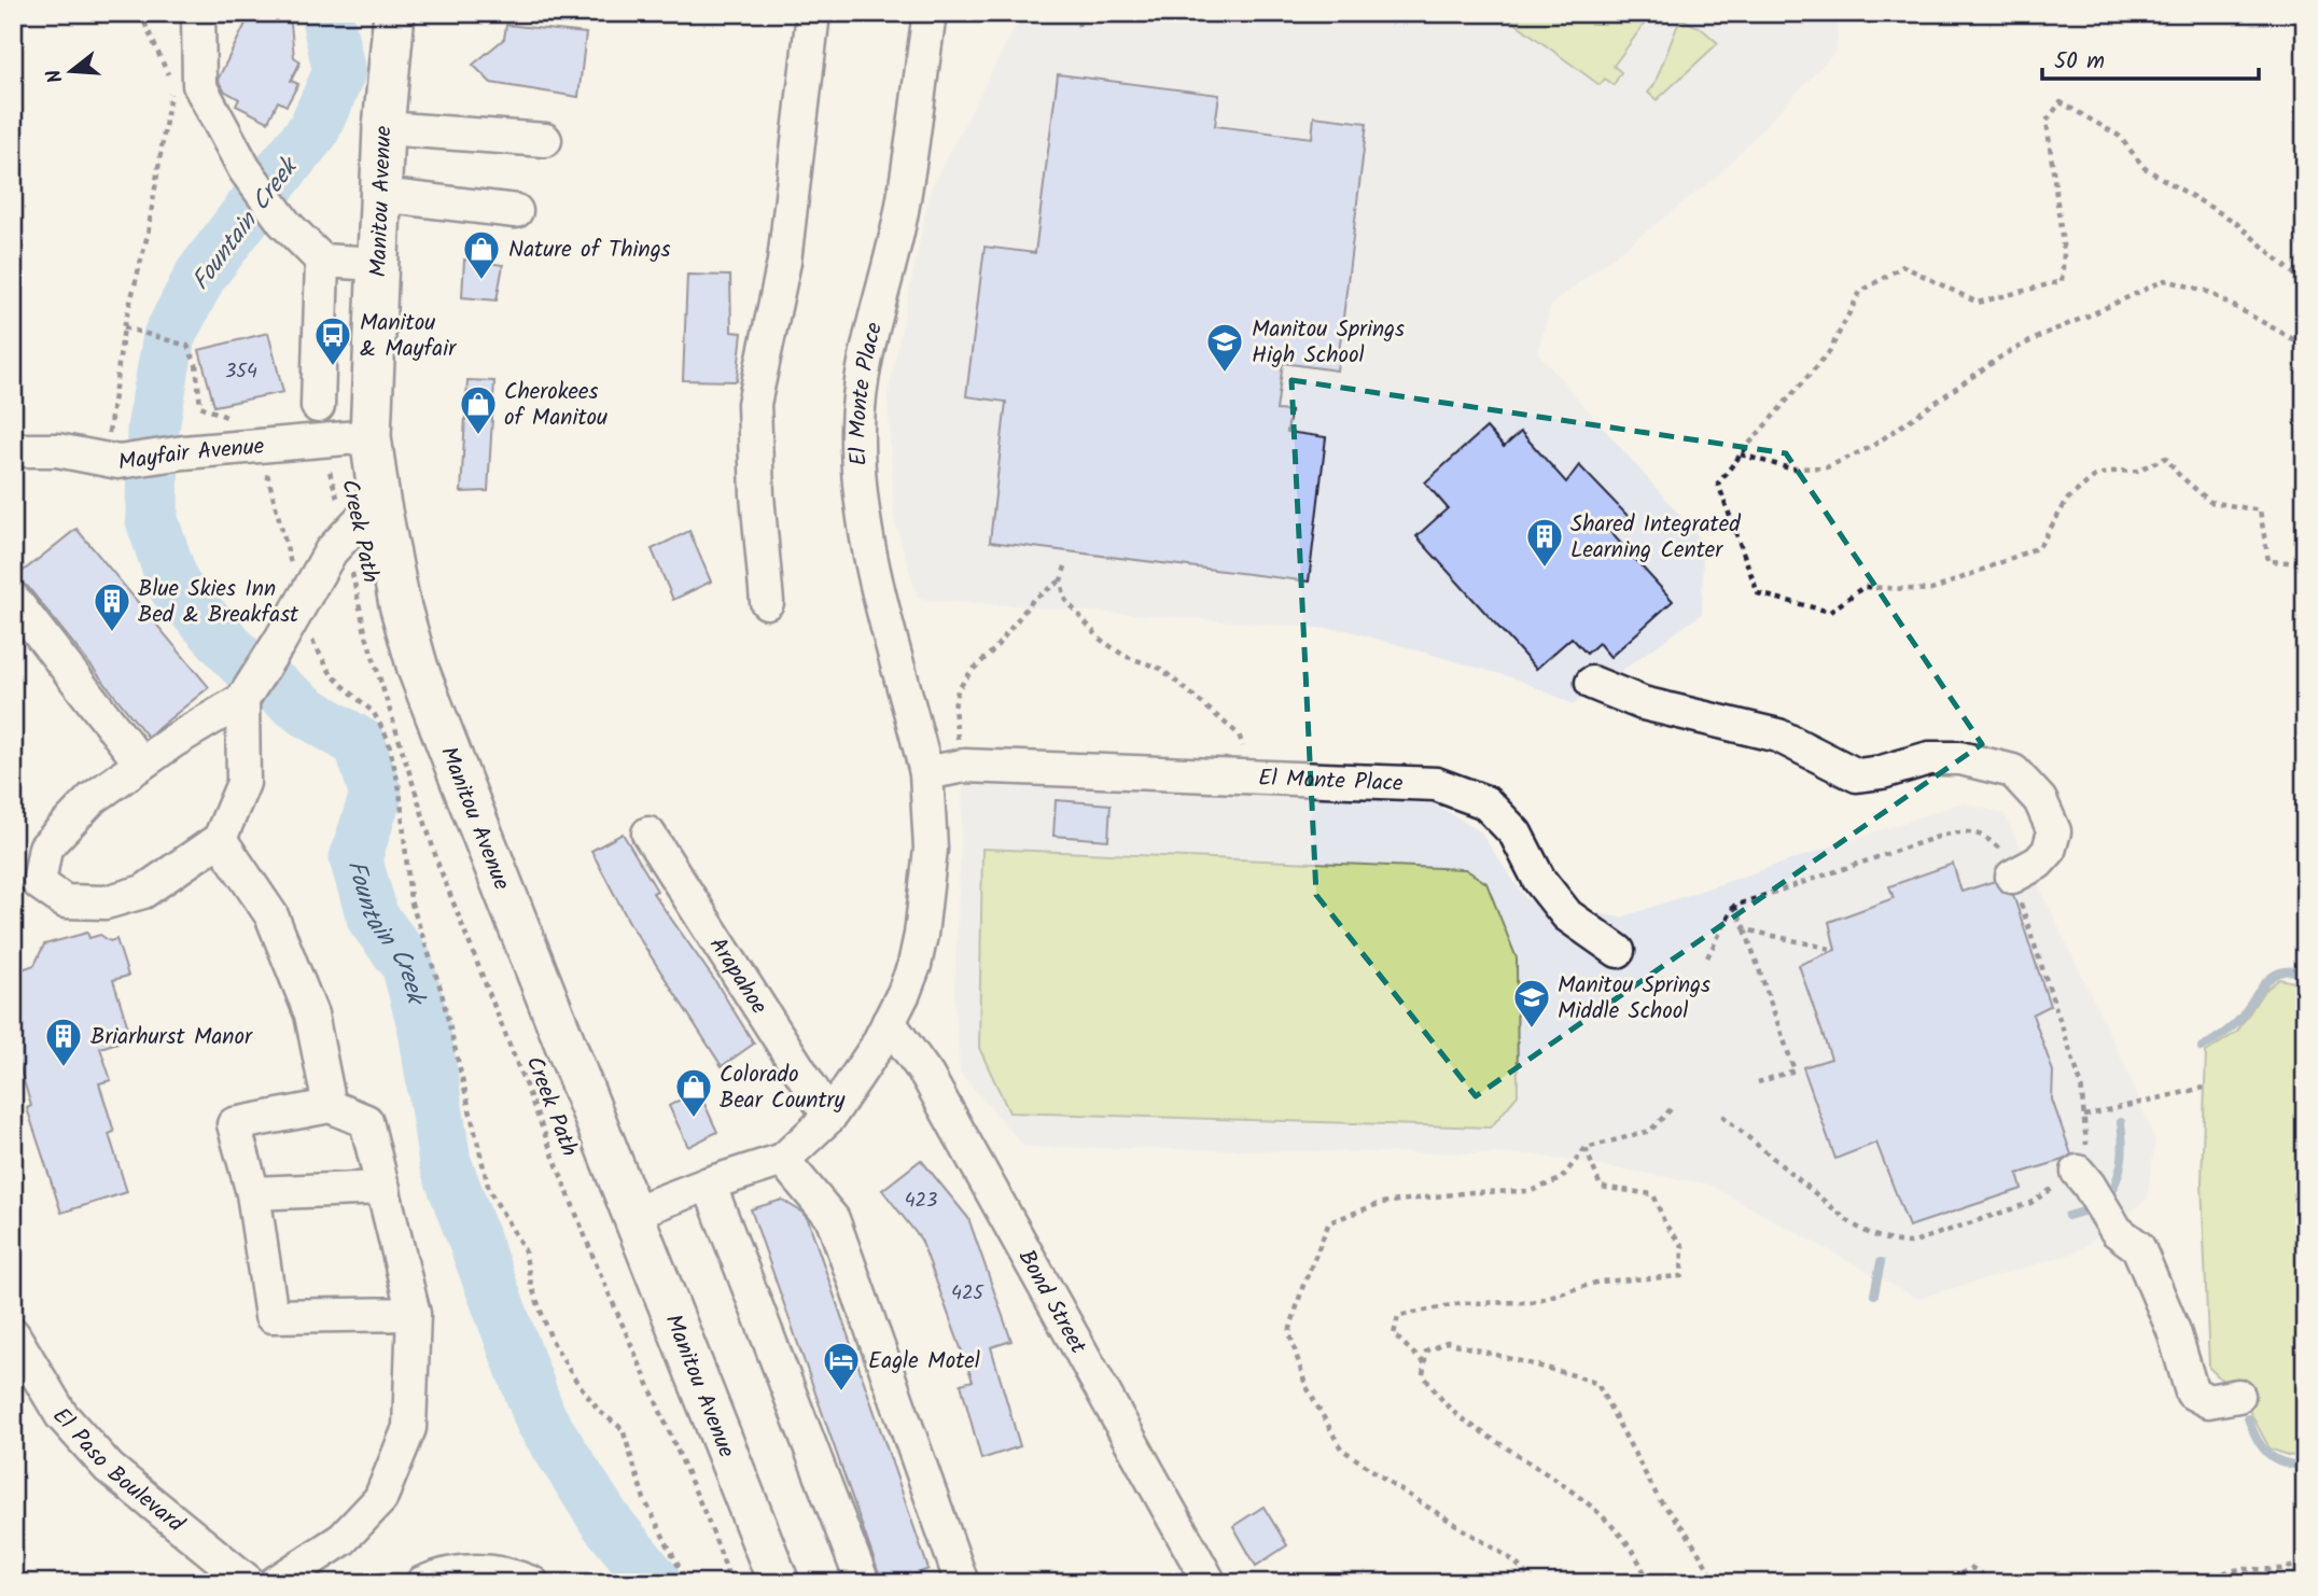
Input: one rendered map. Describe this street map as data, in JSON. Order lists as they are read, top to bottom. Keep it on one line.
{"streets":{"main road":["Manitou Avenue"],"street":["El Monte Place","Mayfair Avenue","Arapahoe","Bond Street","El Paso Boulevard"],"path":["Creek Path"]},"crossings":[["Manitou Avenue","El Monte Place"],["Manitou Avenue","Mayfair Avenue"],["El Monte Place","Arapahoe"],["El Monte Place","Bond Street"]],"water":["Fountain Creek"],"places":{"shop":["Nature of Things","Cherokees of Manitou","Colorado Bear Country"],"bus stop":["Manitou & Mayfair"],"school or university":["Manitou Springs High School","Manitou Springs Middle School"],"building":["Shared Integrated Learning Center","Blue Skies Inn Bed & Breakfast","Briarhurst Manor"],"hotel":["Eagle Motel"]},"house_numbers":["354","423","425"],"scale_bar":"50 m","north":"left"}
